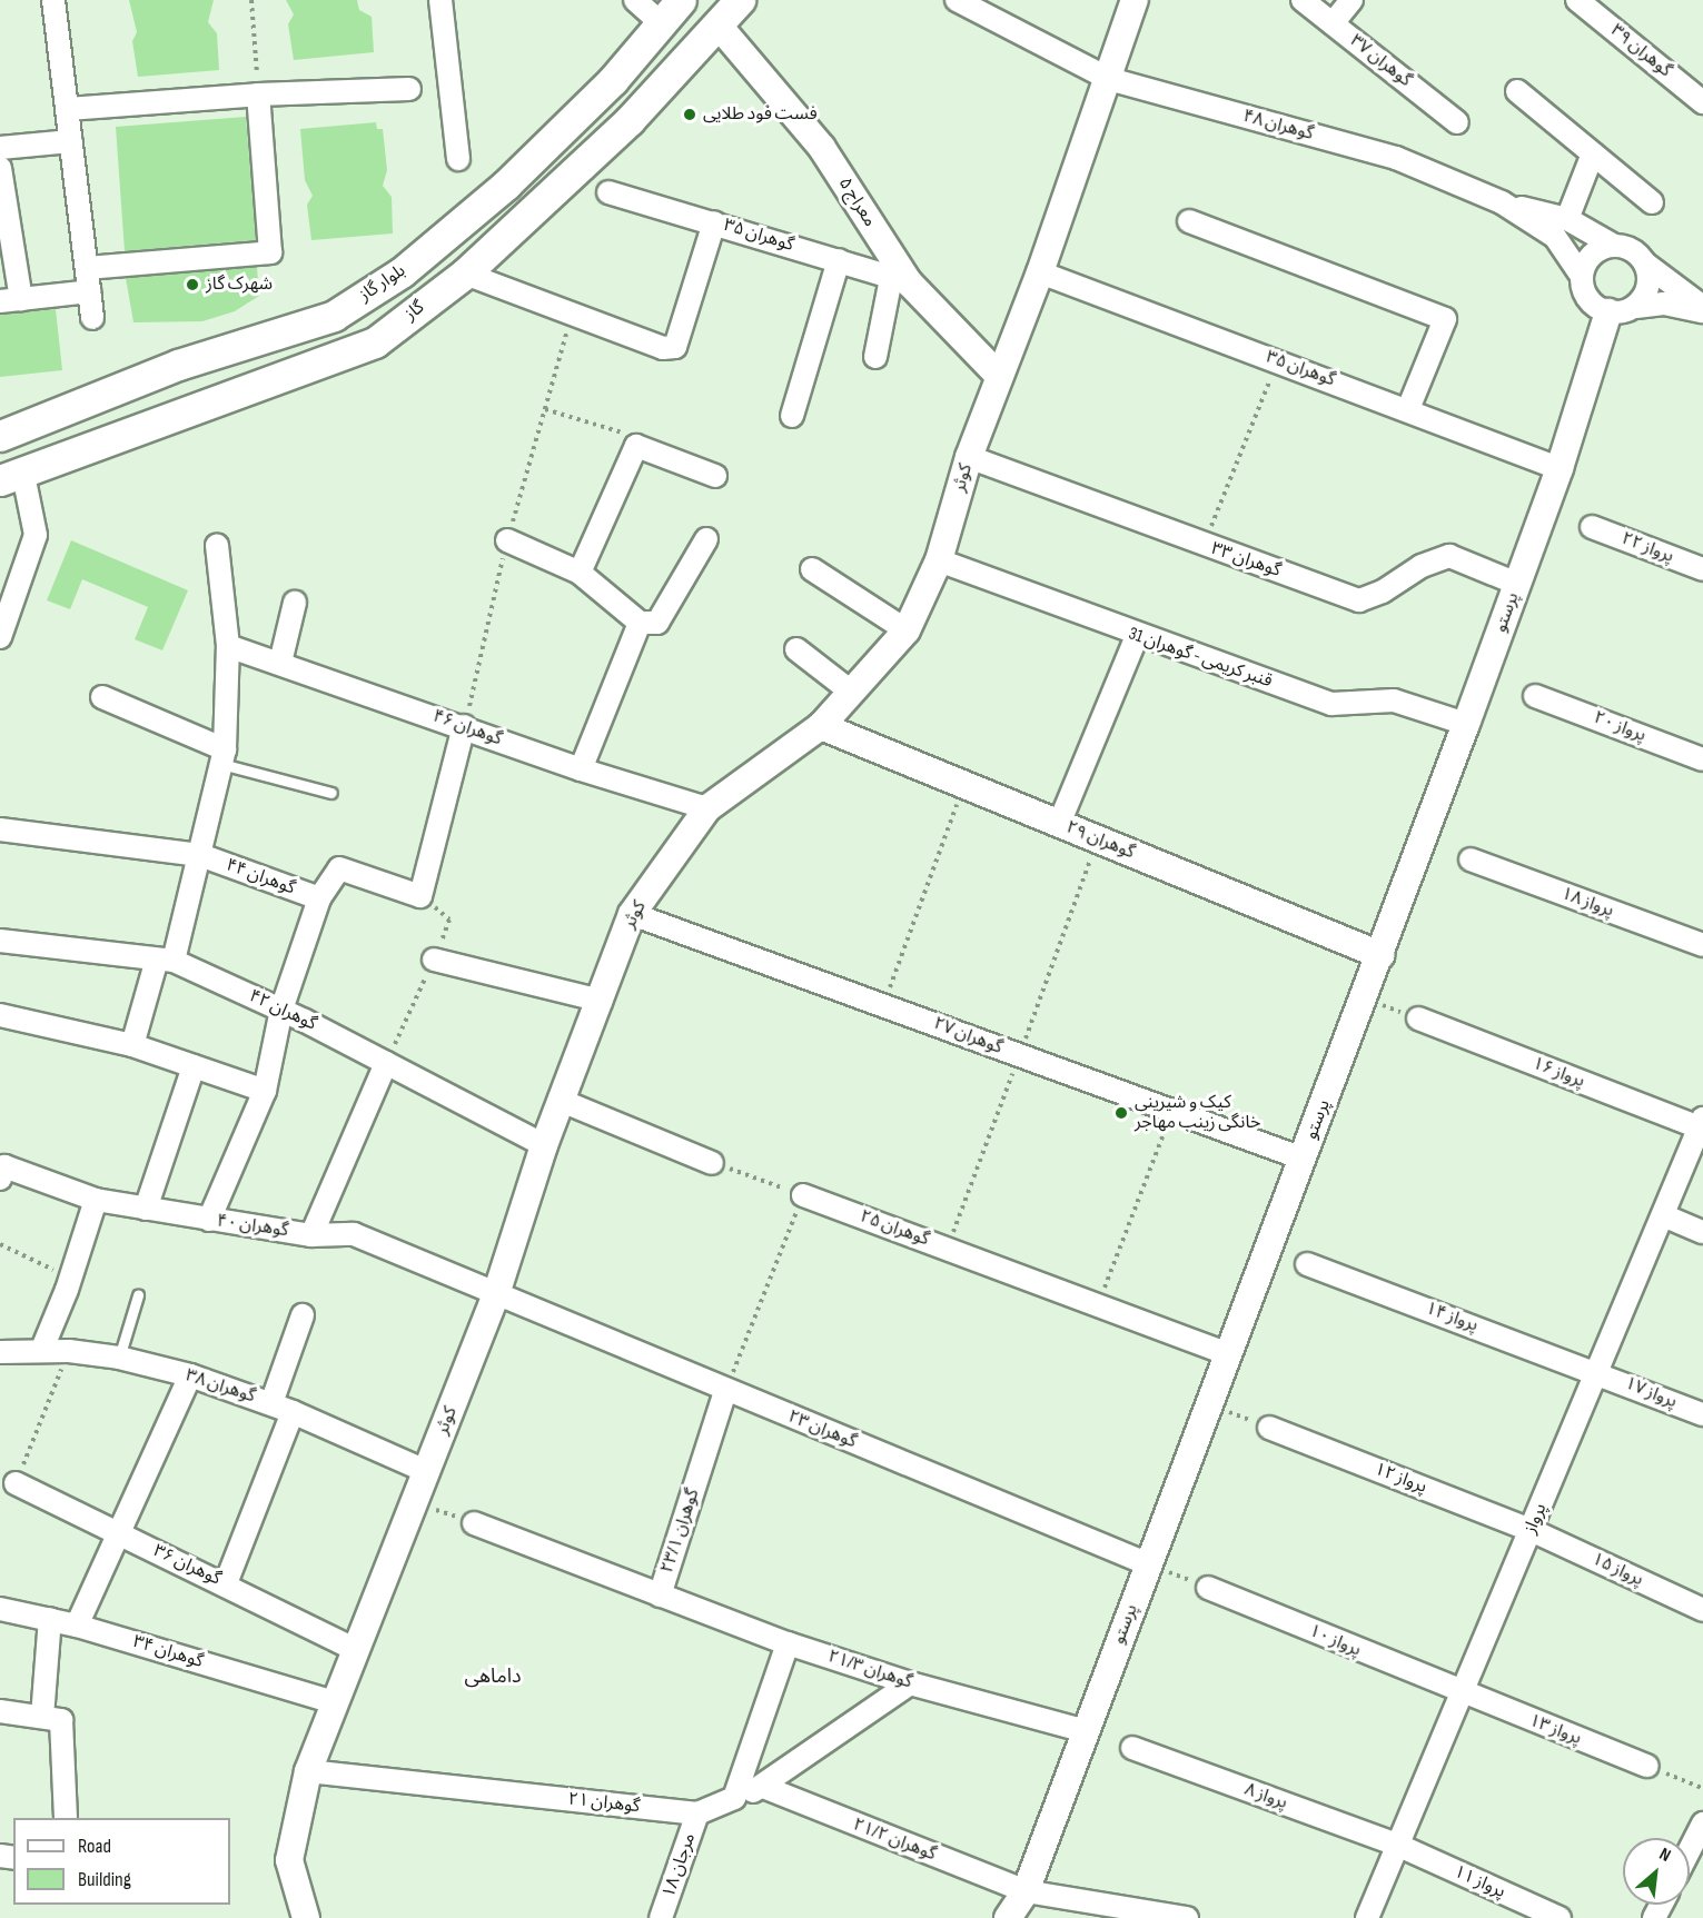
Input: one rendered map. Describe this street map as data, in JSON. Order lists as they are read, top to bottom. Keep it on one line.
{"streets":{"main road":["بلوار گاز","گاز"],"street":["گوهران ۳۹","گوهران ۳۷","گوهران ۴۸","معراج ۵","گوهران ۳۵","کوثر","پرواز ۲۲","گوهران ۳۳","پرستو","قنبر کریمی - گوهران 31","پرواز ۲۰","گوهران ۴۶","گوهران ۲۹","گوهران ۴۴","پرواز ۱۸","گوهران ۴۲","گوهران ۲۷","پرواز ۱۶","گوهران ۴۰","گوهران ۲۵","پرواز ۱۴","گوهران ۳۸","پرواز ۱۷","گوهران ۲۳","پرواز ۱۲","پرواز","گوهران ۲۳/۱","گوهران ۳۶","پرواز ۱۵","پرواز ۱۰","گوهران ۳۴","گوهران ۲۱/۳","پرواز ۱۳","پرواز ۸","گوهران ۲۱","گوهران ۲۱/۲","مرجان ۱۸","پرواز ۱۱"]},"crossings":[["گوهران ۴۸","کوثر"],["گوهران ۴۸","پرستو"],["معراج ۵","گوهران ۳۵"],["معراج ۵","گاز"],["معراج ۵","کوثر"],["گوهران ۳۵","کوثر"],["گوهران ۳۵","پرستو"],["کوثر","گوهران ۳۳"],["کوثر","قنبر کریمی - گوهران 31"],["کوثر","گوهران ۴۶"],["کوثر","گوهران ۲۹"],["کوثر","گوهران ۴۲"],["کوثر","گوهران ۲۷"],["کوثر","گوهران ۴۰"],["کوثر","گوهران ۳۸"],["کوثر","گوهران ۲۳"],["کوثر","گوهران ۳۶"],["کوثر","گوهران ۳۴"],["کوثر","گوهران ۲۱"],["گوهران ۳۳","پرستو"],["پرستو","قنبر کریمی - گوهران 31"],["پرستو","گوهران ۲۹"],["پرستو","گوهران ۲۷"],["پرستو","گوهران ۲۵"],["پرستو","گوهران ۲۳"],["پرستو","گوهران ۲۱/۳"],["پرستو","گوهران ۲۱/۲"],["پرواز ۱۶","پرواز"],["گوهران ۴۰","گوهران ۲۳"],["پرواز ۱۴","پرواز ۱۷"],["پرواز ۱۴","پرواز"],["پرواز ۱۷","پرواز"],["گوهران ۲۳","گوهران ۲۳/۱"],["پرواز ۱۲","پرواز"],["پرواز ۱۲","پرواز ۱۵"],["پرواز","پرواز ۱۵"],["پرواز","پرواز ۱۰"],["پرواز","پرواز ۱۳"],["پرواز","پرواز ۸"],["پرواز","پرواز ۱۱"],["گوهران ۲۳/۱","گوهران ۲۱/۳"],["پرواز ۱۰","پرواز ۱۳"],["گوهران ۲۱/۳","گوهران ۲۱"],["پرواز ۸","پرواز ۱۱"],["گوهران ۲۱","گوهران ۲۱/۲"],["گوهران ۲۱","مرجان ۱۸"]],"districts":["داماهی"],"places":["فست فود طلایی","شهرک گاز","کیک و شیرینی خانگی زینب مهاجر"],"legend":["Road","Building"],"north":"top right"}
